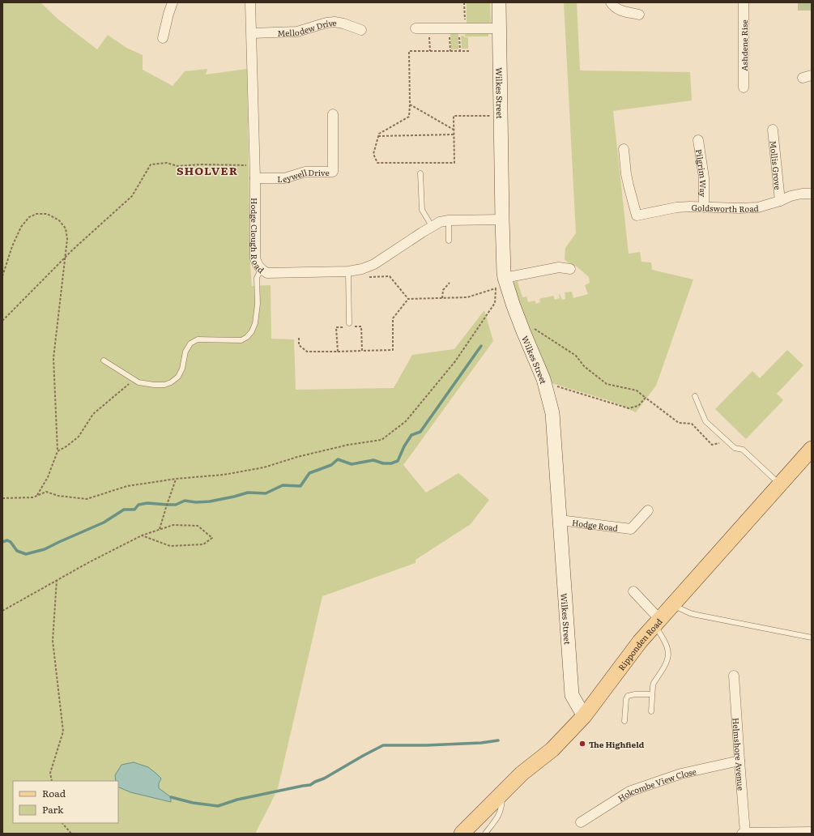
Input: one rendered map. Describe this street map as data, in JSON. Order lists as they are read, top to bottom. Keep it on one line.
{"streets":{"main road":["Ripponden Road"],"street":["Mellodew Drive","Ashdene Rise","Wilkes Street","Mollis Grove","Pilgrim Way","Leywell Drive","Goldsworth Road","Hodge Clough Road","Hodge Road","Helmshore Avenue","Holcombe View Close"]},"crossings":[["Mellodew Drive","Hodge Clough Road"],["Wilkes Street","Hodge Clough Road"],["Wilkes Street","Hodge Road"],["Wilkes Street","Ripponden Road"],["Mollis Grove","Goldsworth Road"],["Pilgrim Way","Goldsworth Road"],["Leywell Drive","Hodge Clough Road"],["Helmshore Avenue","Holcombe View Close"]],"districts":["SHOLVER"],"places":["The Highfield"],"legend":["Road","Park"]}
